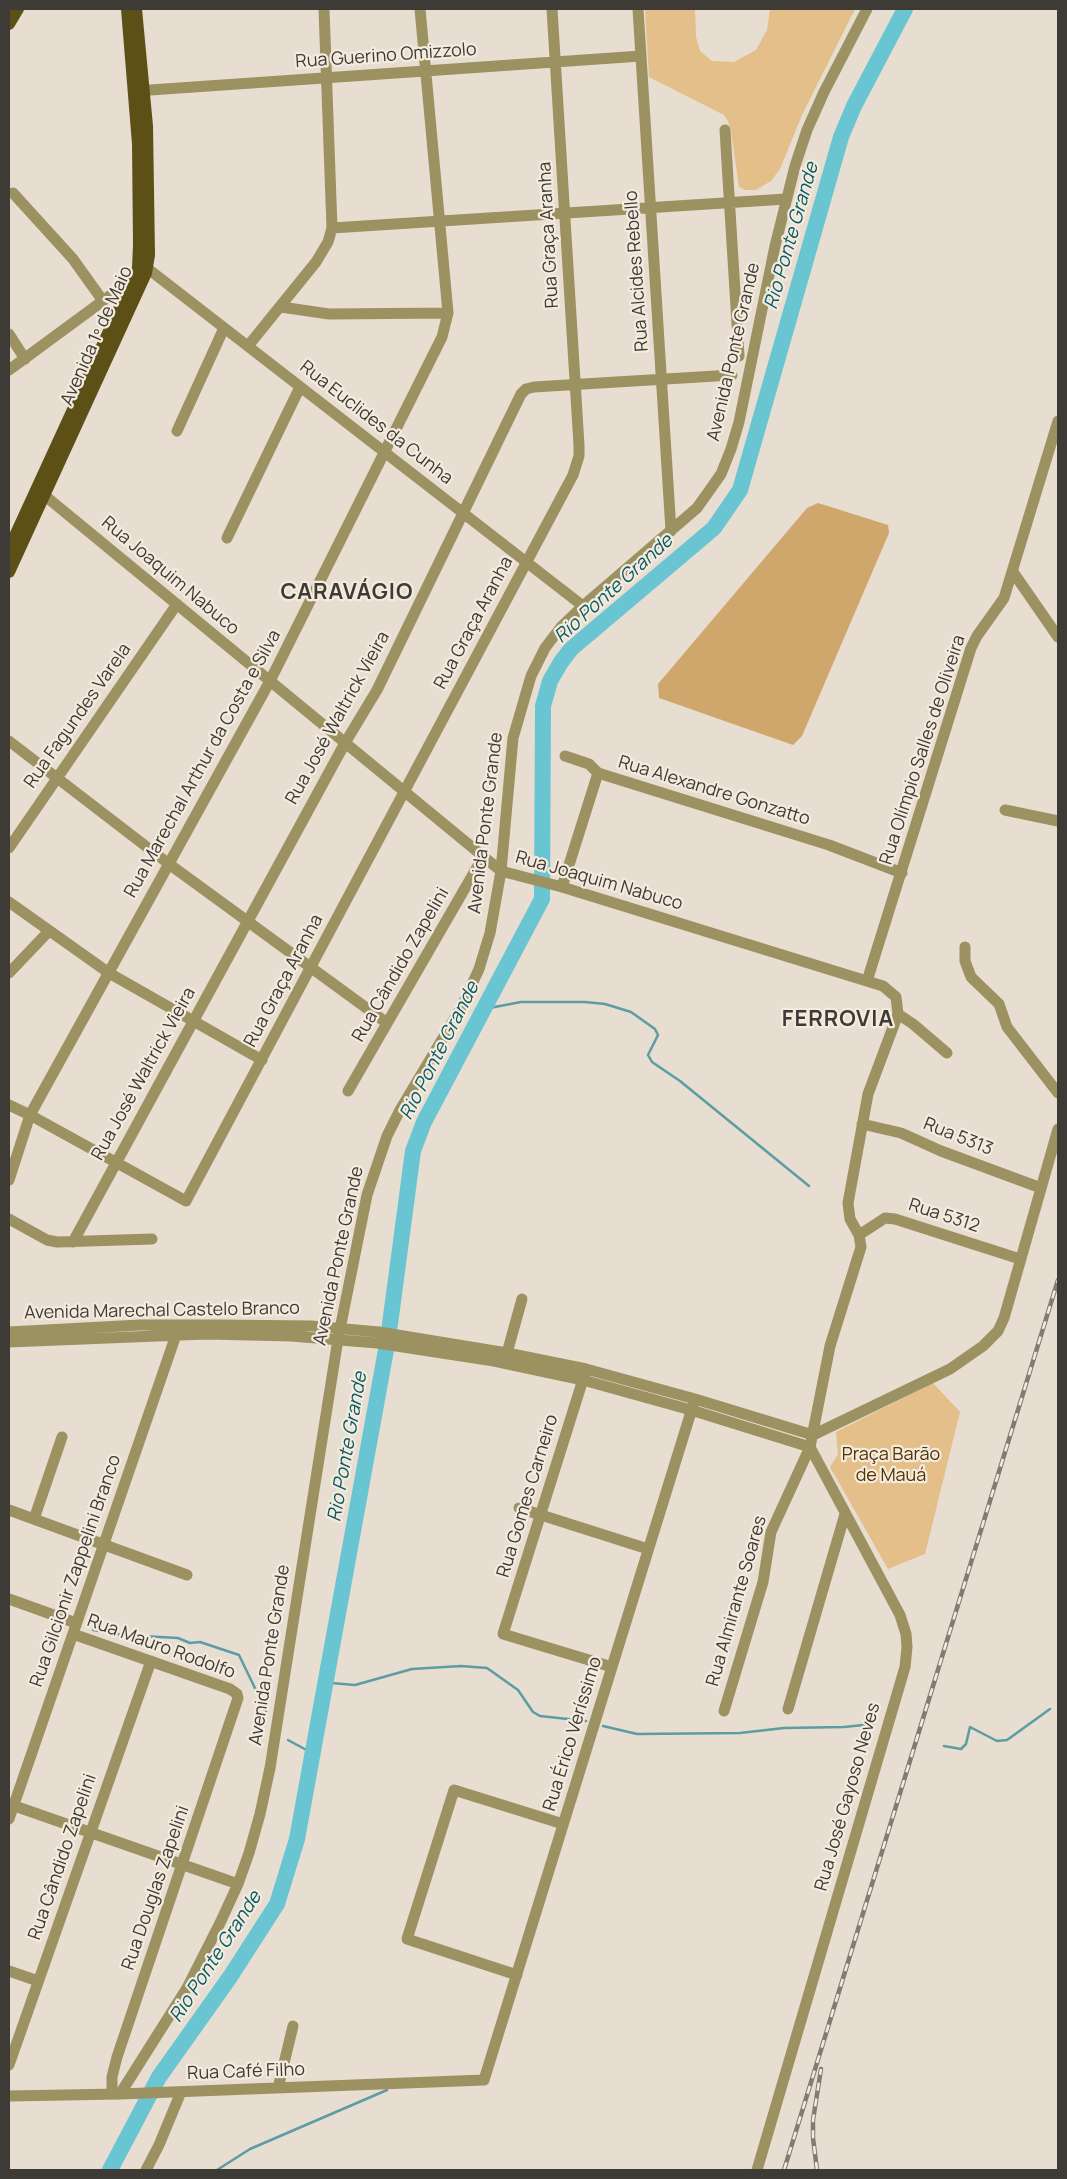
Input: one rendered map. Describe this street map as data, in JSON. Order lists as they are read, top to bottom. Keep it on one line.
{"streets":{"main road":["Avenida 1º de Maio"],"street":["Rua Guerino Omizzolo","Rua Graça Aranha","Rua Alcides Rebello","Avenida Ponte Grande","Rua Euclides da Cunha","Rua Joaquim Nabuco","Rua Fagundes Varela","Rua José Waltrick Vieira","Rua Olímpio Salles de Oliveira","Rua Marechal Arthur da Costa e Silva","Rua Alexandre Gonzatto","Rua Cândido Zapelini","Rua 5313","Rua 5312","Avenida Marechal Castelo Branco","Rua Gomes Carneiro","Rua Gilcionir Zappelini Branco","Rua Almirante Soares","Rua Mauro Rodolfo","Rua Érico Veríssimo","Rua José Gayoso Neves","Rua Douglas Zapelini","Rua Café Filho"]},"crossings":[["Rua Guerino Omizzolo","Rua Graça Aranha"],["Rua Guerino Omizzolo","Rua Alcides Rebello"],["Rua Guerino Omizzolo","Avenida 1º de Maio"],["Rua Guerino Omizzolo","Rua Marechal Arthur da Costa e Silva"],["Rua Graça Aranha","Rua Euclides da Cunha"],["Rua Graça Aranha","Rua Joaquim Nabuco"],["Rua Graça Aranha","Rua José Waltrick Vieira"],["Rua Alcides Rebello","Avenida Ponte Grande"],["Rua Alcides Rebello","Rua José Waltrick Vieira"],["Avenida 1º de Maio","Rua Euclides da Cunha"],["Avenida 1º de Maio","Rua Joaquim Nabuco"],["Avenida Ponte Grande","Rua Euclides da Cunha"],["Avenida Ponte Grande","Rua Joaquim Nabuco"],["Avenida Ponte Grande","Avenida Marechal Castelo Branco"],["Avenida Ponte Grande","Rua Douglas Zapelini"],["Avenida Ponte Grande","Rua Café Filho"],["Rua Euclides da Cunha","Rua José Waltrick Vieira"],["Rua Euclides da Cunha","Rua Marechal Arthur da Costa e Silva"],["Rua Joaquim Nabuco","Rua Fagundes Varela"],["Rua Joaquim Nabuco","Rua José Waltrick Vieira"],["Rua Joaquim Nabuco","Rua Olímpio Salles de Oliveira"],["Rua Joaquim Nabuco","Rua Marechal Arthur da Costa e Silva"],["Rua Joaquim Nabuco","Rua Alexandre Gonzatto"],["Rua Joaquim Nabuco","Rua Cândido Zapelini"],["Rua Olímpio Salles de Oliveira","Rua Alexandre Gonzatto"],["Rua Cândido Zapelini","Rua Mauro Rodolfo"],["Rua 5312","Rua Almirante Soares"],["Avenida Marechal Castelo Branco","Rua Gomes Carneiro"],["Avenida Marechal Castelo Branco","Rua Gilcionir Zappelini Branco"],["Avenida Marechal Castelo Branco","Rua Almirante Soares"],["Avenida Marechal Castelo Branco","Rua Érico Veríssimo"],["Avenida Marechal Castelo Branco","Rua José Gayoso Neves"],["Rua Gomes Carneiro","Rua Érico Veríssimo"],["Rua Gilcionir Zappelini Branco","Rua Mauro Rodolfo"],["Rua Almirante Soares","Rua José Gayoso Neves"],["Rua Mauro Rodolfo","Rua Douglas Zapelini"],["Rua Érico Veríssimo","Rua Café Filho"],["Rua Douglas Zapelini","Rua Café Filho"]],"districts":["CARAVÁGIO","FERROVIA"],"water":["Rio Ponte Grande"],"parks":["Praça Barão de Mauá"]}
